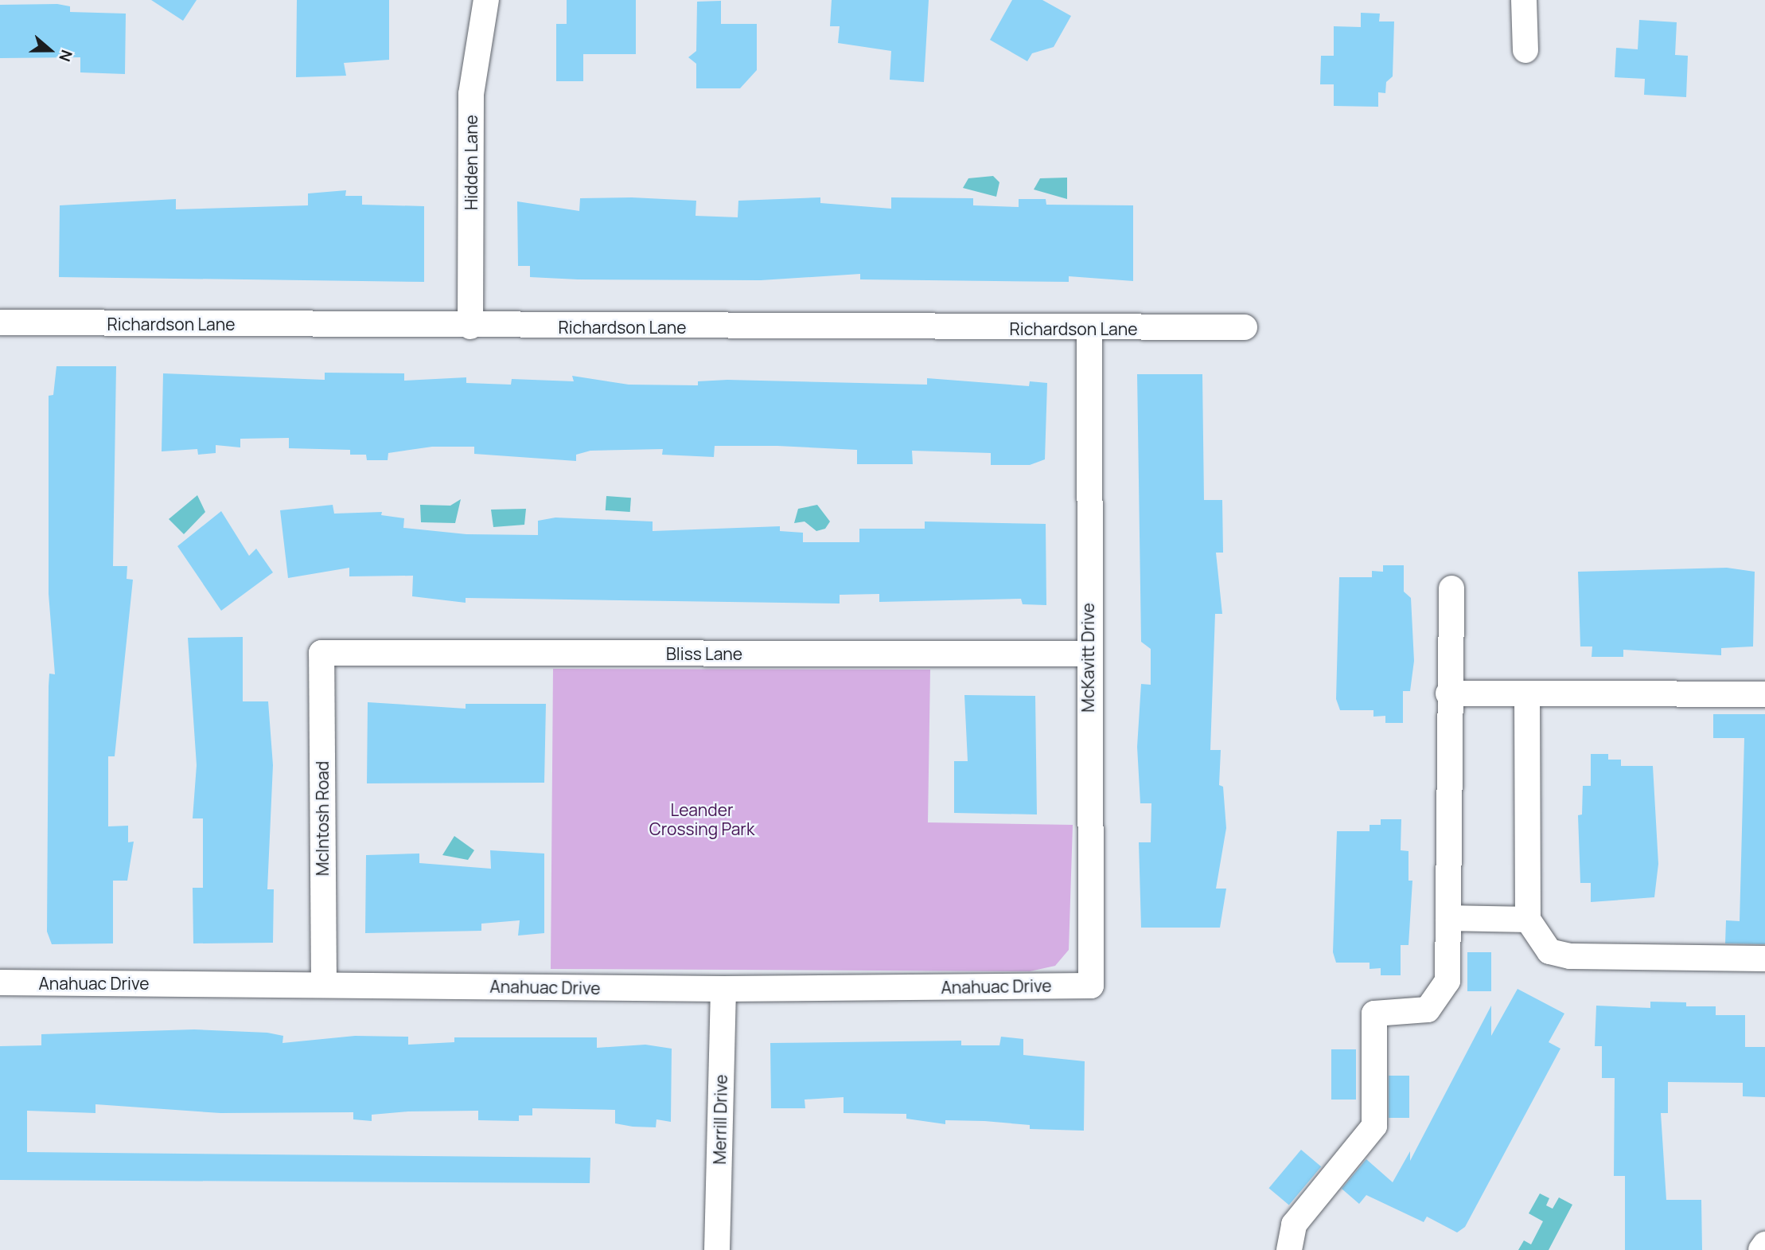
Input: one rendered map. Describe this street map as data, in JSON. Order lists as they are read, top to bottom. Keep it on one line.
{"streets":{"street":["Hidden Lane","Richardson Lane","Bliss Lane","McKavitt Drive","McIntosh Road","Anahuac Drive","Merrill Drive"]},"crossings":[["Hidden Lane","Richardson Lane"],["Richardson Lane","McKavitt Drive"],["Bliss Lane","McKavitt Drive"],["Bliss Lane","McIntosh Road"],["McKavitt Drive","Anahuac Drive"],["McIntosh Road","Anahuac Drive"],["Anahuac Drive","Merrill Drive"]],"parks":["Leander Crossing Park"],"north":"right"}
